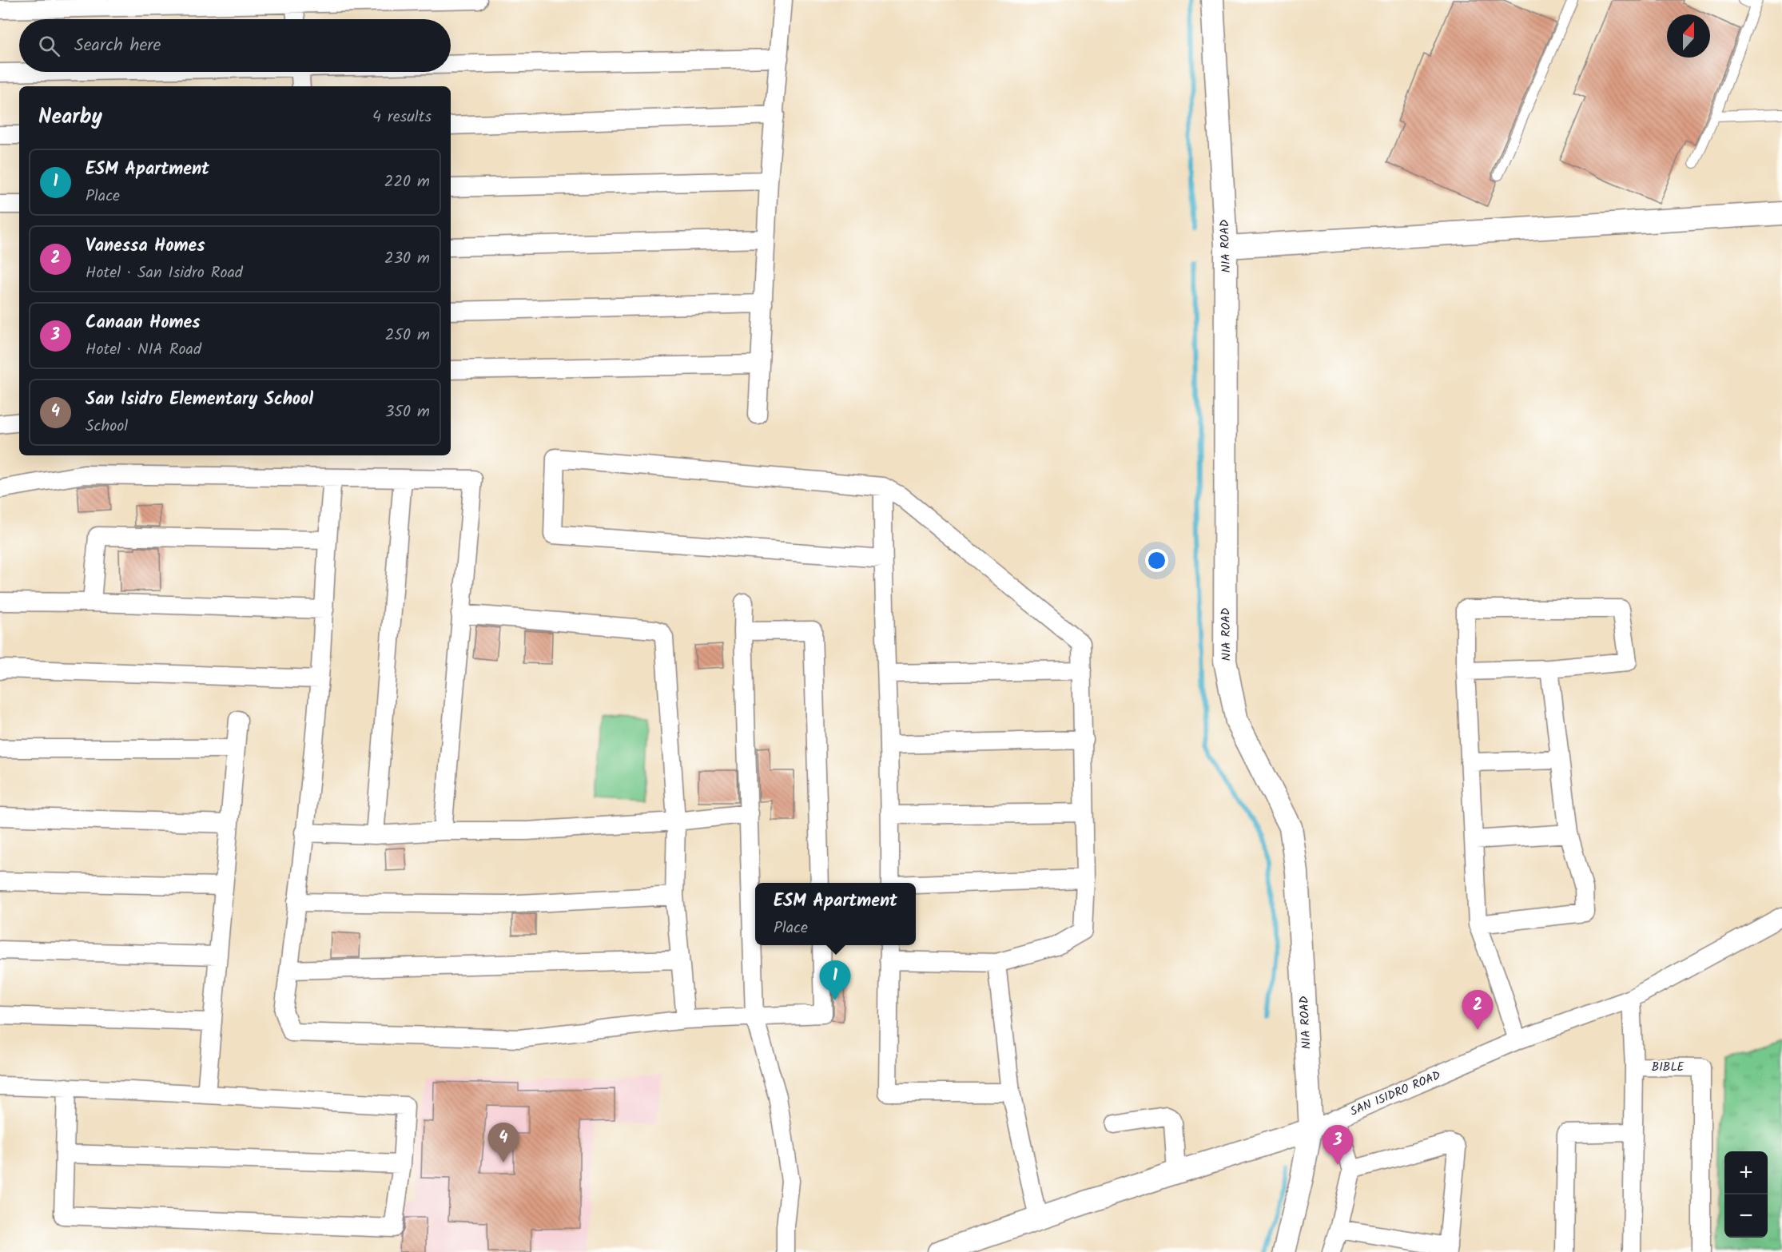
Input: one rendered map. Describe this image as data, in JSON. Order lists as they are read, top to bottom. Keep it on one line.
{"streets":{"street":["NIA ROAD","BIBLE","SAN ISIDRO ROAD"]},"crossings":[["NIA ROAD","SAN ISIDRO ROAD"]],"north":"top","page":{"search":"Search here","heading":["Nearby","4 results"],"list":[{"mark":"1","name":"ESM Apartment","note":"Place","value":"220 m"},{"mark":"2","name":"Vanessa Homes","note":"Hotel · San Isidro Road","value":"230 m"},{"mark":"3","name":"Canaan Homes","note":"Hotel · NIA Road","value":"250 m"},{"mark":"4","name":"San Isidro Elementary School","note":"School","value":"350 m"}],"popup":["ESM Apartment","Place"],"pins":["1","2","4","3"],"map_buttons":["+","−"]}}
